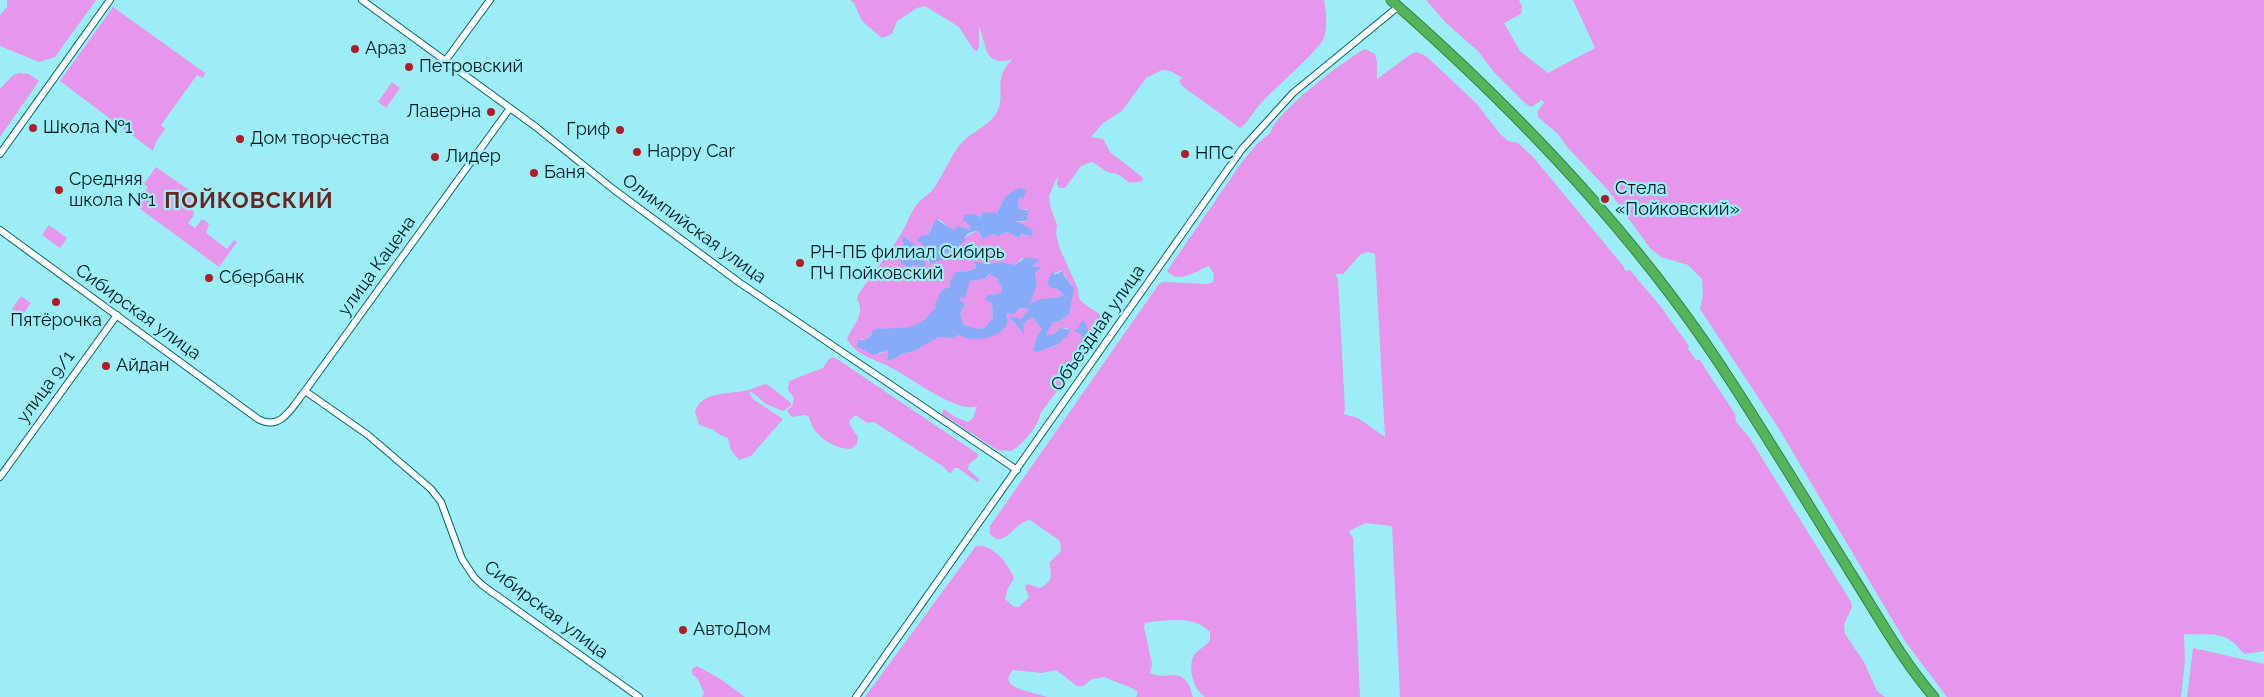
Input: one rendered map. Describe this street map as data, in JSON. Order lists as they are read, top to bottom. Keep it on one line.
{"streets":{"street":["Олимпийская улица","улица Кацена","Сибирская улица","Объездная улица","улица 9/1"]},"crossings":[["Олимпийская улица","улица Кацена"],["Олимпийская улица","Объездная улица"],["улица Кацена","Сибирская улица"],["Сибирская улица","улица 9/1"]],"districts":["ПОЙКОВСКИЙ"],"places":["Араз","Петровский","Лаверна","Школа №1","Гриф","Дом творчества","Happy Car","НПС","Лидер","Баня","Средняя школа №1","Стела «Пойковский»","РН-ПБ филиал Сибирь ПЧ Пойковский","Сбербанк","Пятёрочка","Айдан","АвтоДом"]}
